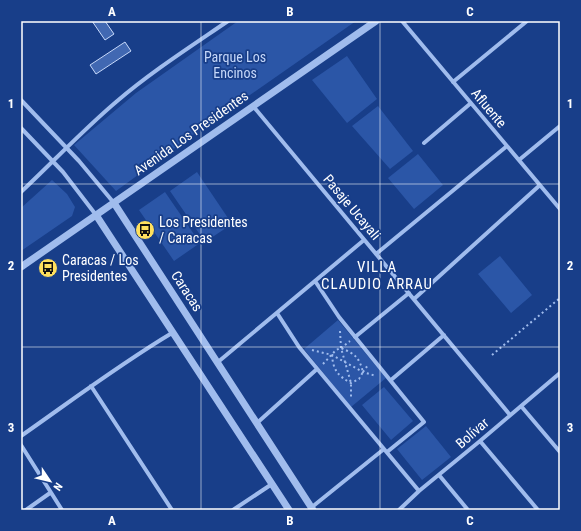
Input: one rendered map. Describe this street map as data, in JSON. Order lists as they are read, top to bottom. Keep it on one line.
{"streets":{"street":["Afluente","Avenida Los Presidentes","Pasaje Ucayali","Caracas","Bolívar"]},"crossings":[["Avenida Los Presidentes","Pasaje Ucayali"],["Avenida Los Presidentes","Caracas"],["Pasaje Ucayali","Bolívar"]],"districts":["VILLA CLAUDIO ARRAU"],"parks":["Parque Los Encinos"],"places":{"bus stop":["Los Presidentes / Caracas","Caracas / Los Presidentes"]},"north":"bottom right","grid":{"columns":["A","B","C"],"rows":["1","2","3"]}}
